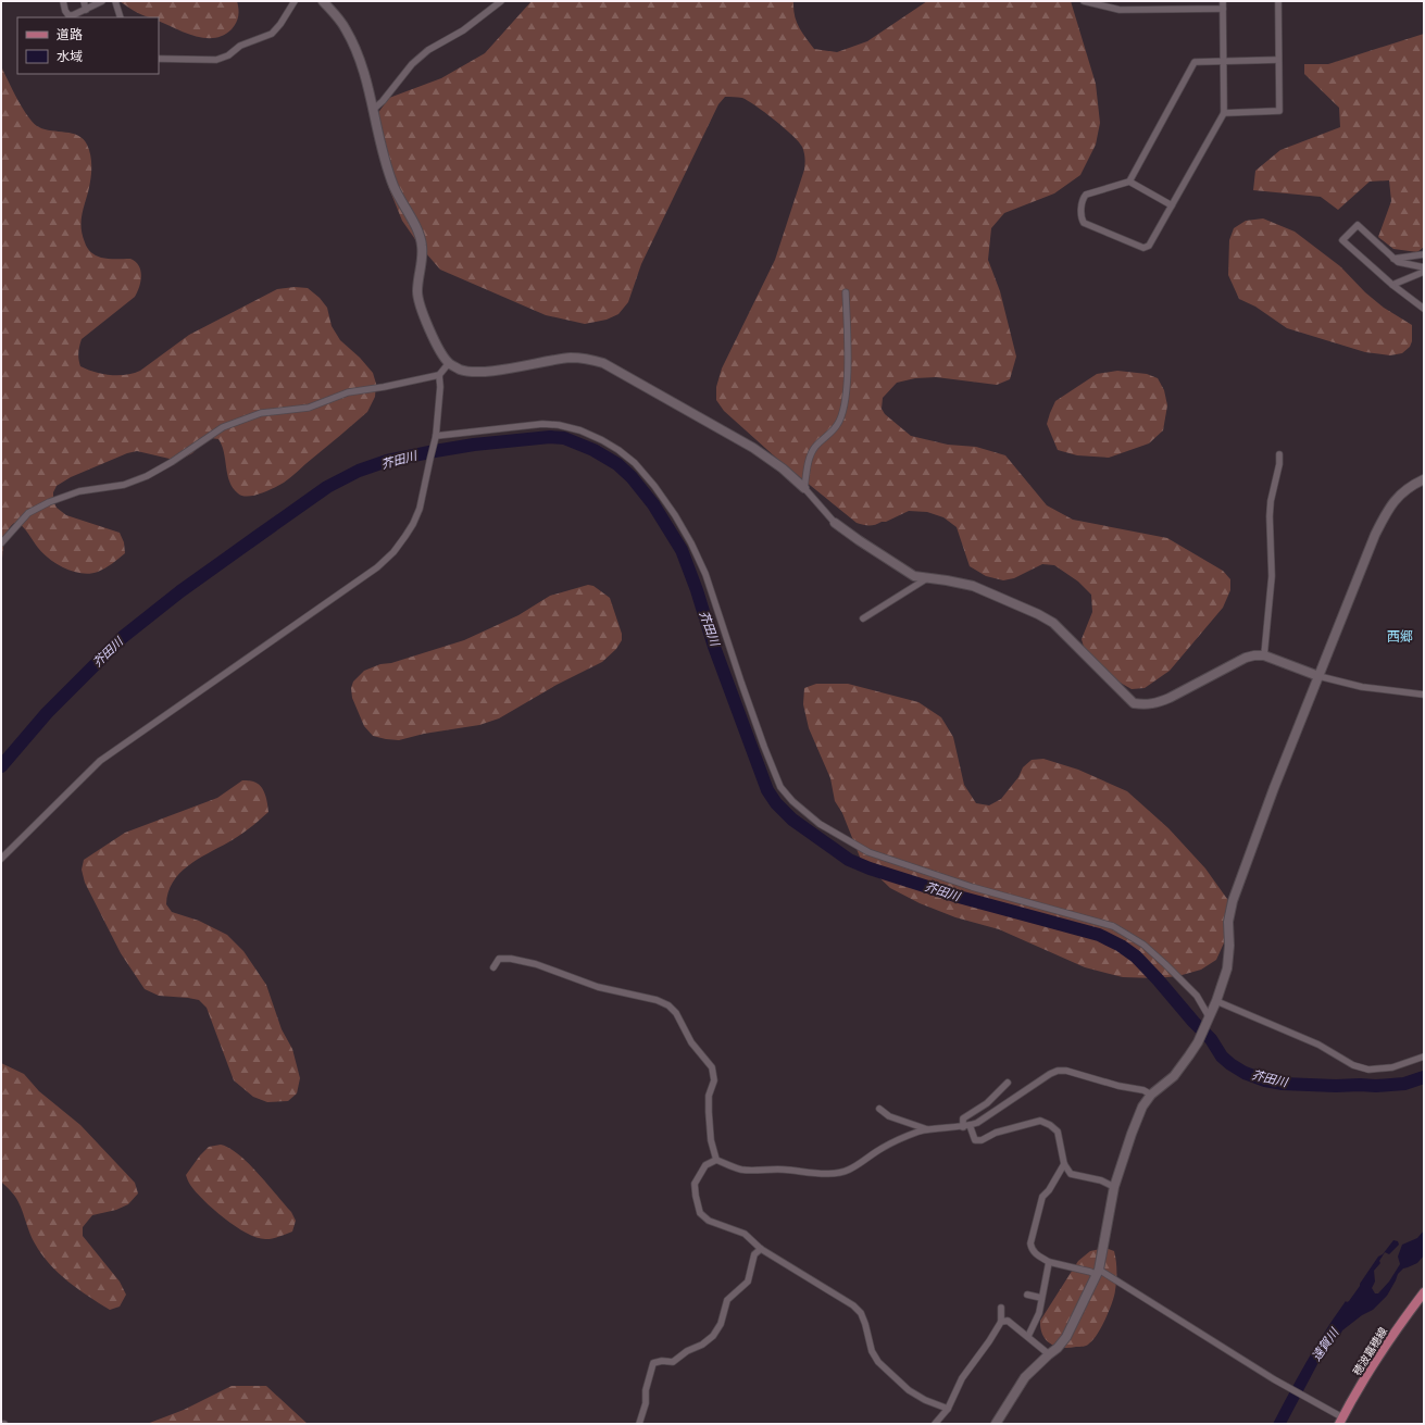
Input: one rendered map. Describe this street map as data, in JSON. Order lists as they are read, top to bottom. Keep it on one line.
{"streets":{"main road":["穂波嘉穂線"]},"districts":["西郷"],"water":["芥田川","遠賀川"],"legend":["道路","水域"]}
